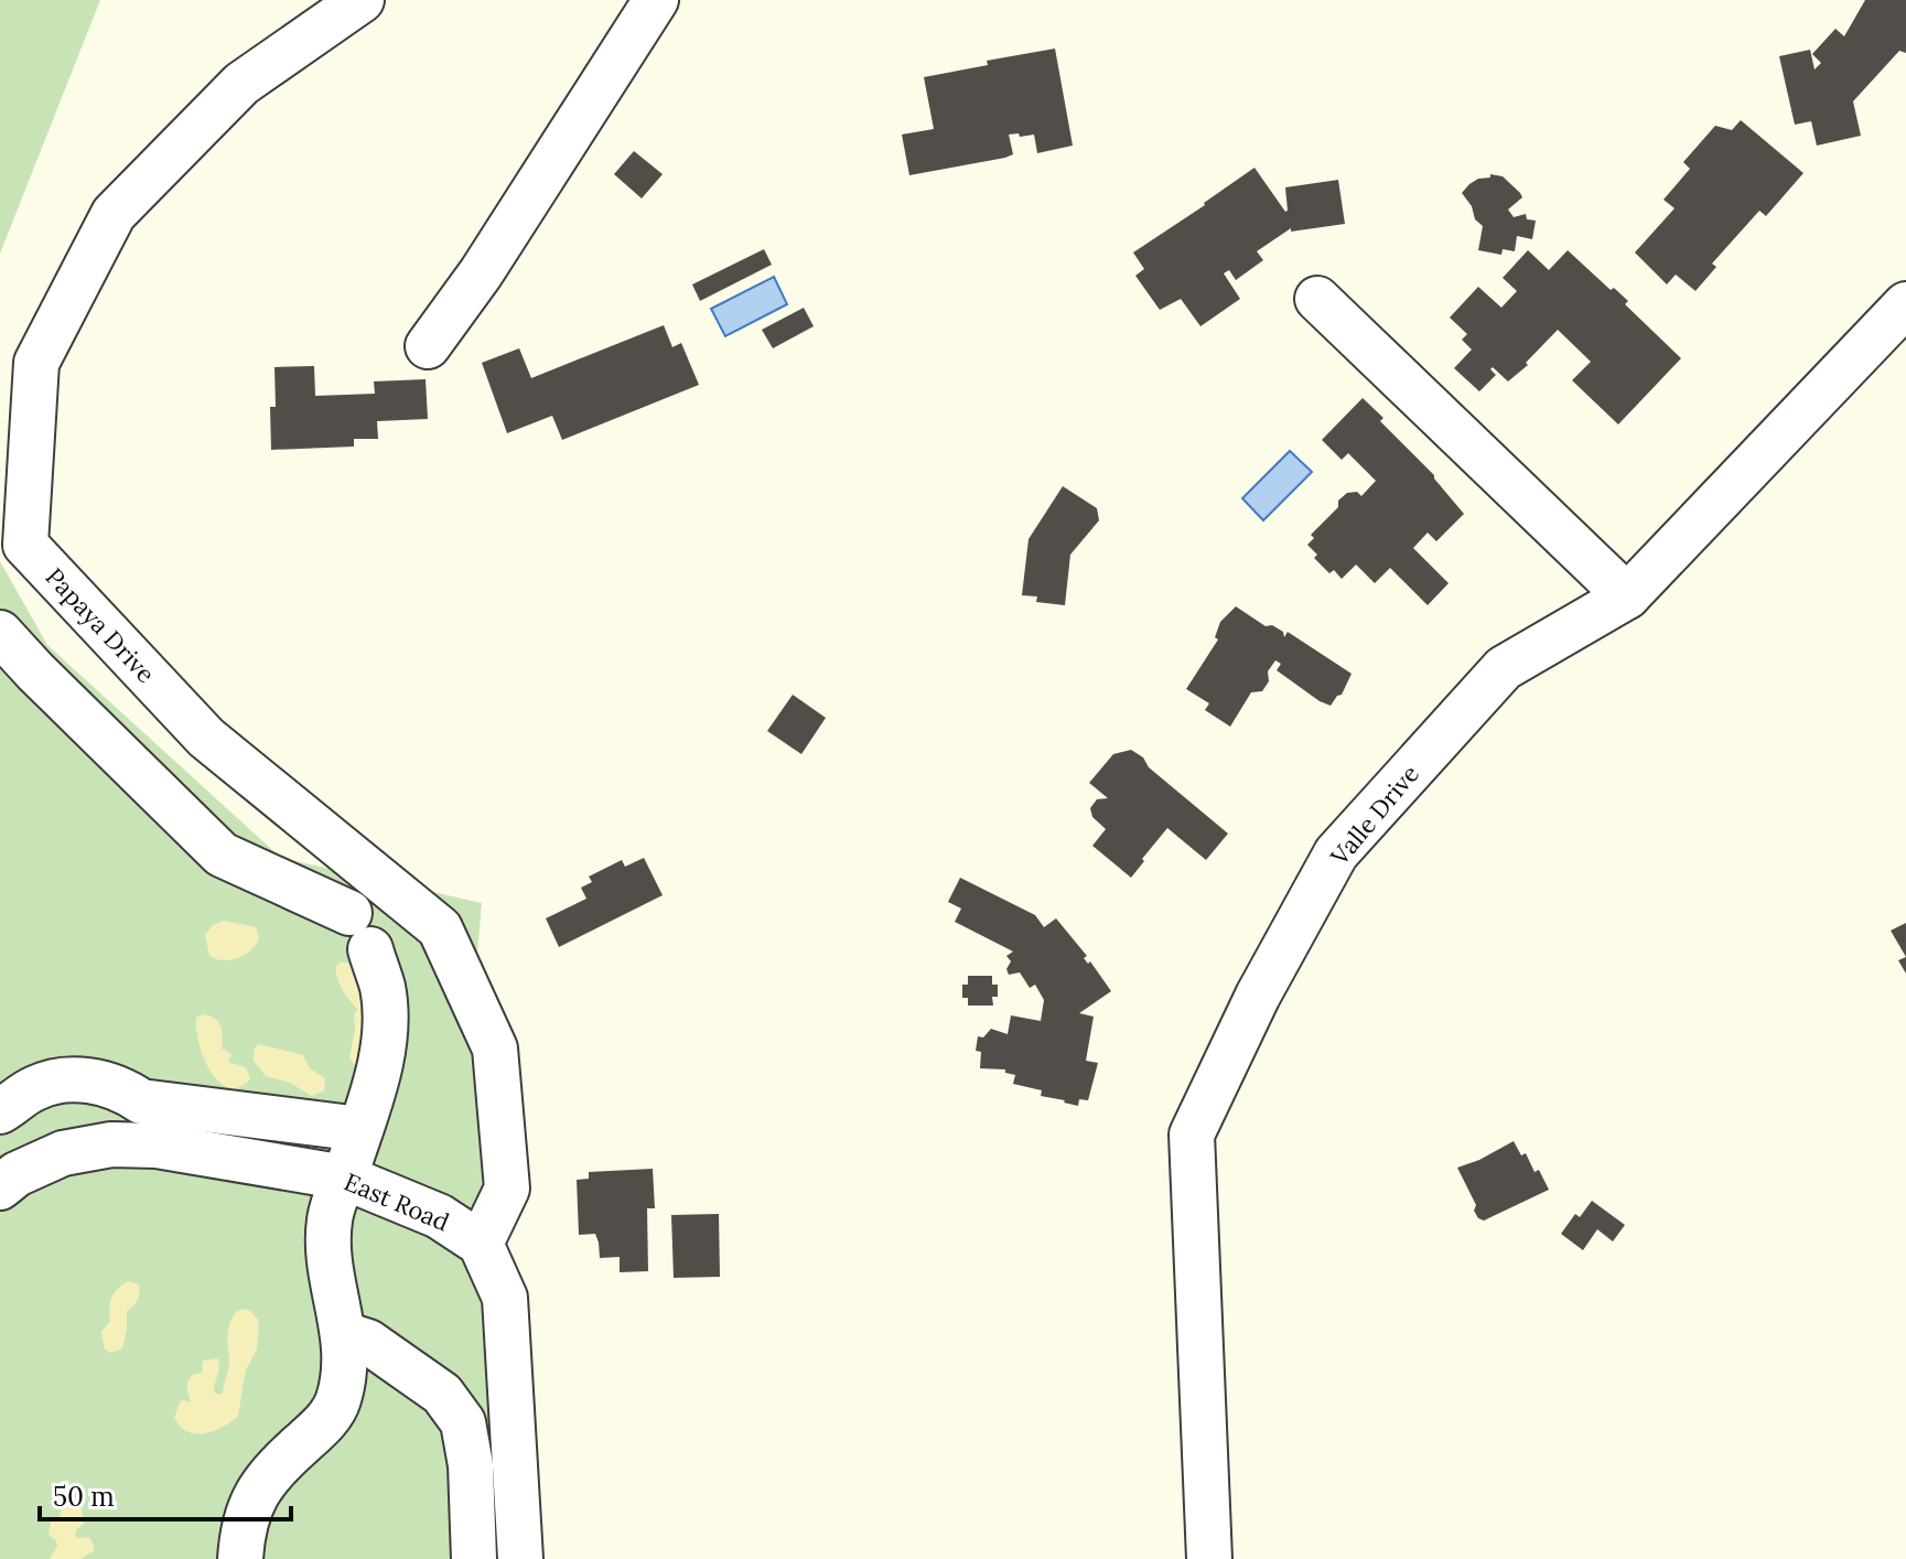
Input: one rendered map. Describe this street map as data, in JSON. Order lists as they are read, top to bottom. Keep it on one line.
{"streets":{"street":["Papaya Drive","Valle Drive","East Road"]},"crossings":[["Papaya Drive","East Road"]],"scale_bar":"50 m"}
